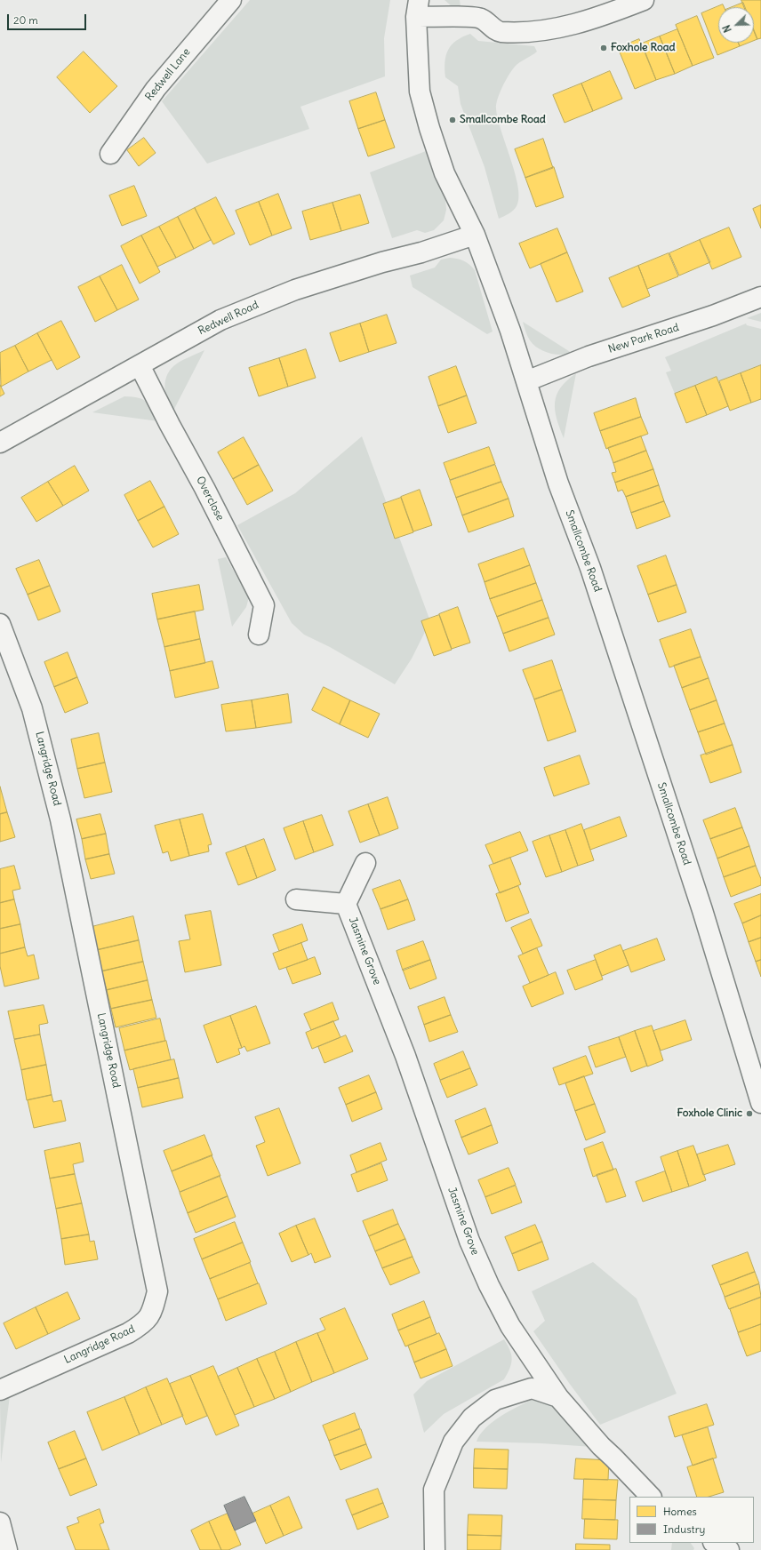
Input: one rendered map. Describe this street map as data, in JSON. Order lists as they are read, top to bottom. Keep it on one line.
{"streets":{"street":["Redwell Lane","Redwell Road","New Park Road","Overclose","Smallcombe Road","Langridge Road","Jasmine Grove"]},"crossings":[["Redwell Road","Overclose"],["Redwell Road","Smallcombe Road"],["New Park Road","Smallcombe Road"]],"places":["Foxhole Road","Smallcombe Road","Foxhole Clinic"],"legend":["Homes","Industry"],"scale_bar":"20 m","north":"bottom left"}
